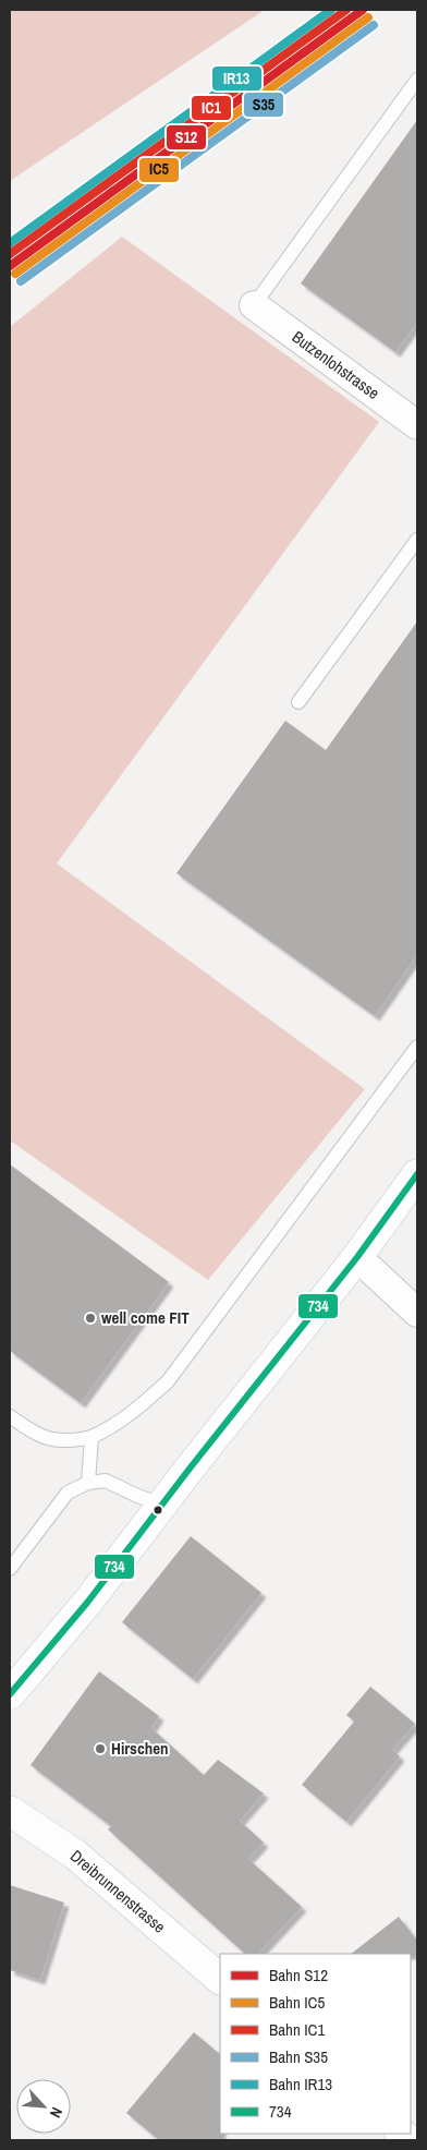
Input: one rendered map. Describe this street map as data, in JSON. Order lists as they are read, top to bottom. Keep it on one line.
{"streets":{"main road":["Dreibrunnenstrasse"],"street":["Butzenlohstrasse"]},"places":["well come FIT","Hirschen"],"lines":["rail line S12","rail line IC1","rail line IR13","rail line IC5","rail line S35","transit line 734"],"legend":["Bahn S12","Bahn IC5","Bahn IC1","Bahn S35","Bahn IR13","734"],"north":"bottom right"}
